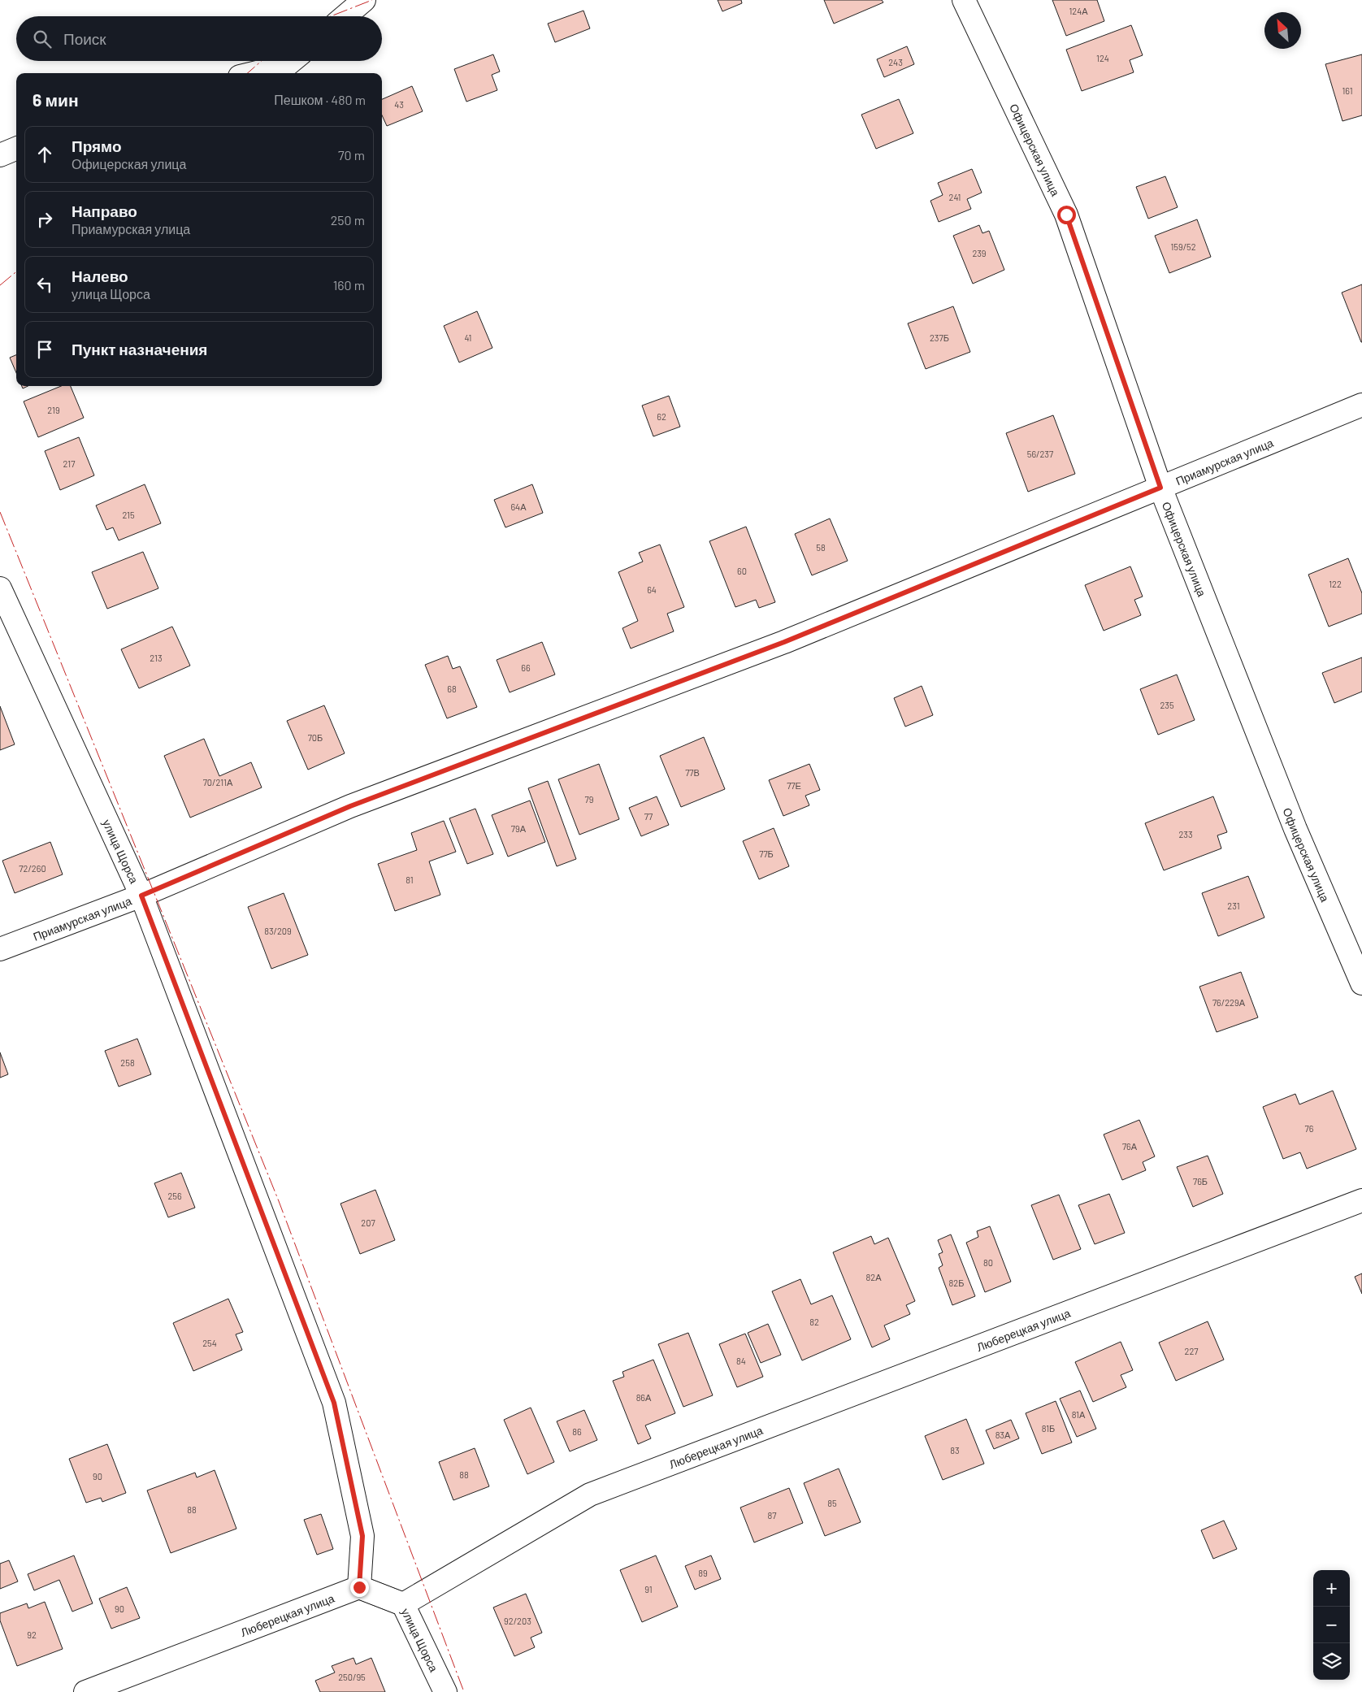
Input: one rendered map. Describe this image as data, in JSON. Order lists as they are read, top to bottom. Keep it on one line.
{"streets":{"street":["Офицерская улица","Приамурская улица","улица Щорса","Люберецкая улица"]},"crossings":[["Офицерская улица","Приамурская улица"],["Приамурская улица","улица Щорса"],["улица Щорса","Люберецкая улица"]],"house_numbers":["124А","124","243","161","43","241","159/52","239","41","237Б","219","62","56/237","217","64А","215","58","60","122","64","213","66","68","235","70Б","77В","70/211А","77Е","79","77","79А","233","77Б","72/260","81","231","83/209","76/229А","258","76","76А","76Б","256","207","80","82А","82Б","82","254","227","84","86А","81А","81Б","86","83А","83","88","90","85","88","87","89","91","90","92/203","92","250/95"],"north":"top left","page":{"search":"Поиск","heading":["6 мин","Пешком · 480 m"],"list":[["Прямо","Офицерская улица","70 m"],["Направо","Приамурская улица","250 m"],["Налево","улица Щорса","160 m"],"Пункт назначения"],"map_buttons":["+","−"]}}
